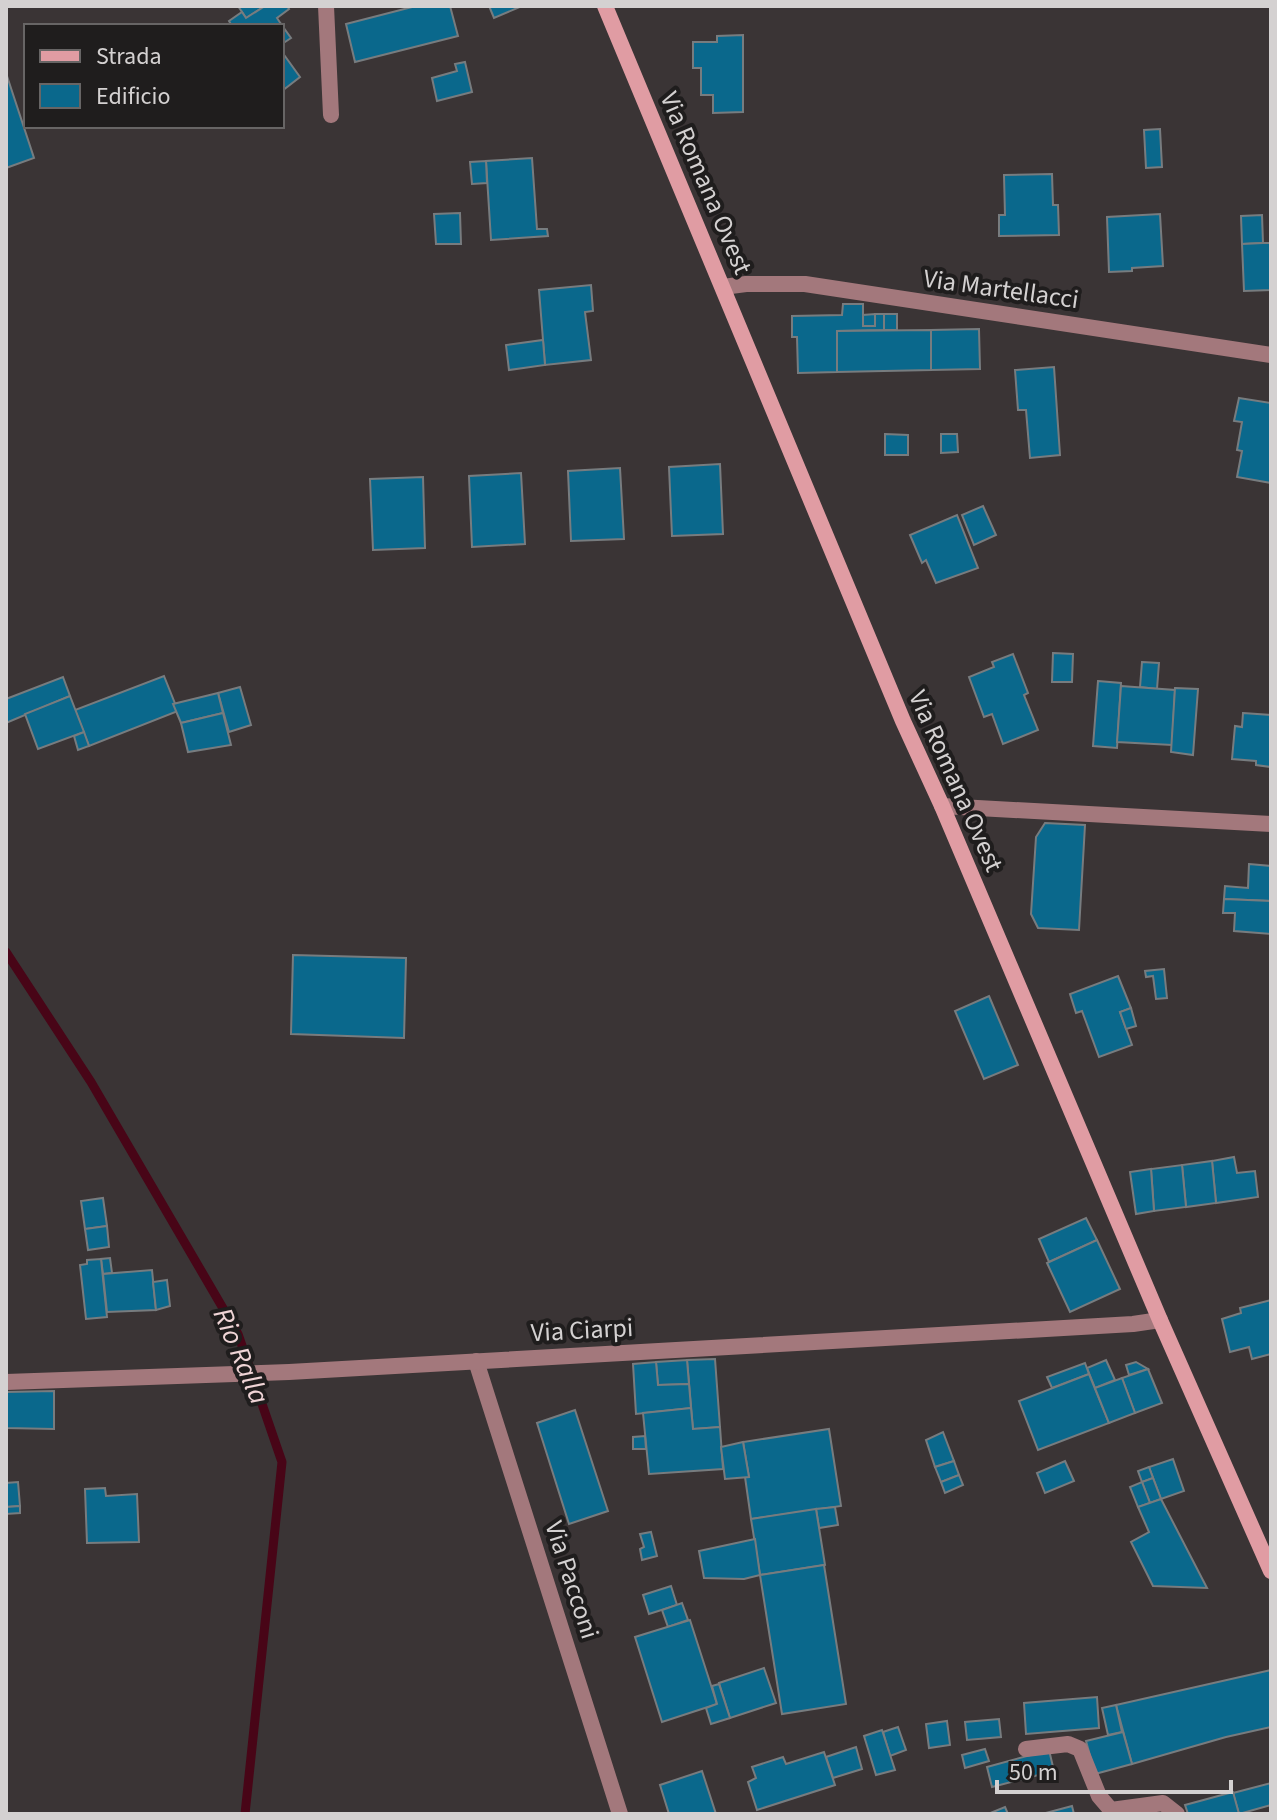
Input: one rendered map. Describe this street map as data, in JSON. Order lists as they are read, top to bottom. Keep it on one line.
{"streets":{"street":["Via Romana Ovest","Via Martellacci","Via Ciarpi","Via Pacconi"]},"crossings":[["Via Romana Ovest","Via Martellacci"],["Via Romana Ovest","Via Ciarpi"],["Via Ciarpi","Via Pacconi"]],"water":["Rio Ralla"],"legend":["Strada","Edificio"],"scale_bar":"50 m"}
